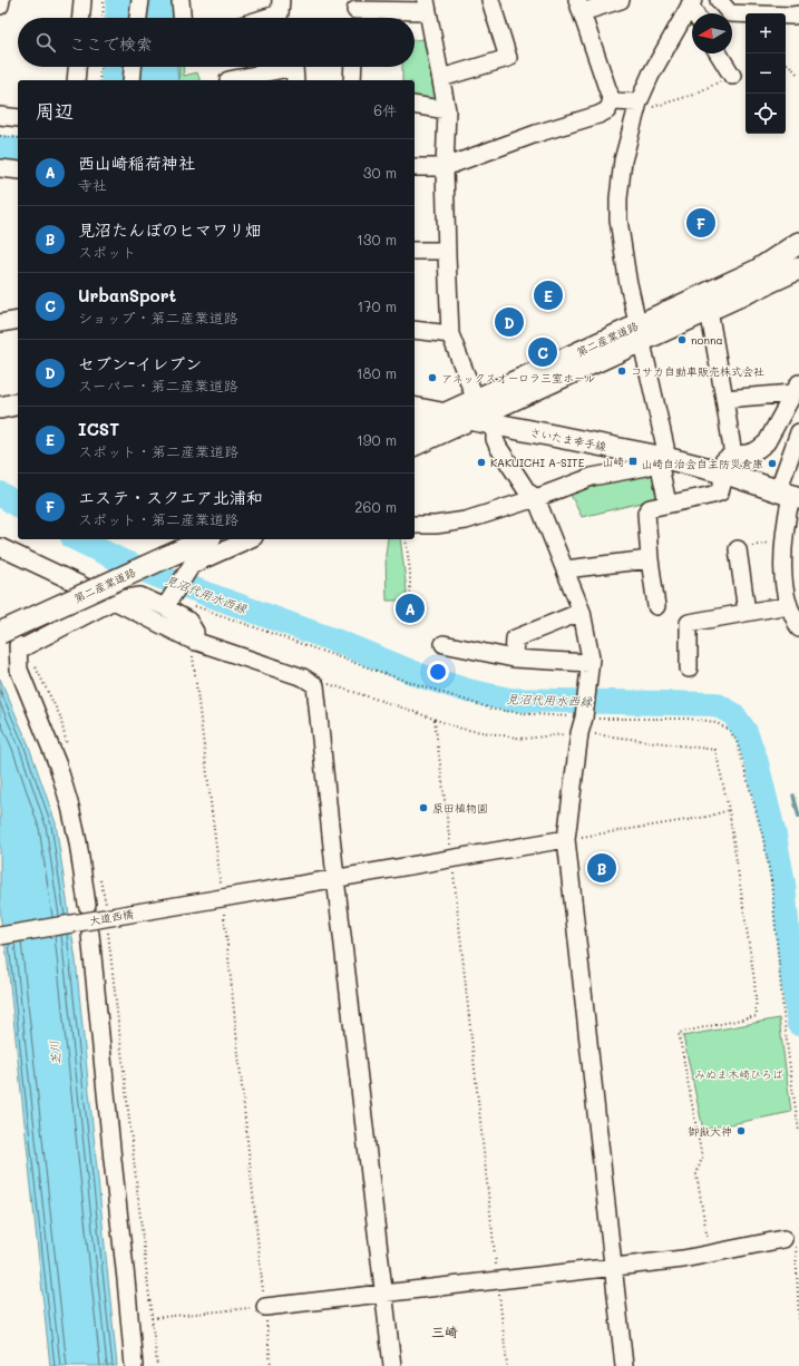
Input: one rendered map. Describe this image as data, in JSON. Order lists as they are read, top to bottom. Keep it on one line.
{"streets":{"main road":["第二産業道路","さいたま幸手線"],"street":["大道西橋"]},"crossings":[["第二産業道路","さいたま幸手線"]],"districts":["三崎"],"water":["見沼代用水西縁","芝川"],"parks":["みぬま木崎ひろば"],"places":{"other":["nonna","コサカ自動車販売株式会社","アネックスオーロラ三室ホール","KAKUICHI A-SITE","山崎自治会自主防災倉庫","原田植物園","御嶽大神"],"transit":["山崎"]},"north":"left","page":{"map_buttons":["+","−"],"search":"ここで検索","heading":["周辺","6件"],"list":[{"mark":"A","name":"西山崎稲荷神社","note":"寺社","value":"30 m"},{"mark":"B","name":"見沼たんぼのヒマワリ畑","note":"スポット","value":"130 m"},{"mark":"C","name":"UrbanSport","note":"ショップ · 第二産業道路","value":"170 m"},{"mark":"D","name":"セブン-イレブン","note":"スーパー · 第二産業道路","value":"180 m"},{"mark":"E","name":"ICST","note":"スポット · 第二産業道路","value":"190 m"},{"mark":"F","name":"エステ・スクエア北浦和","note":"スポット · 第二産業道路","value":"260 m"}],"pins":["F","E","D","C","A","B"]}}
